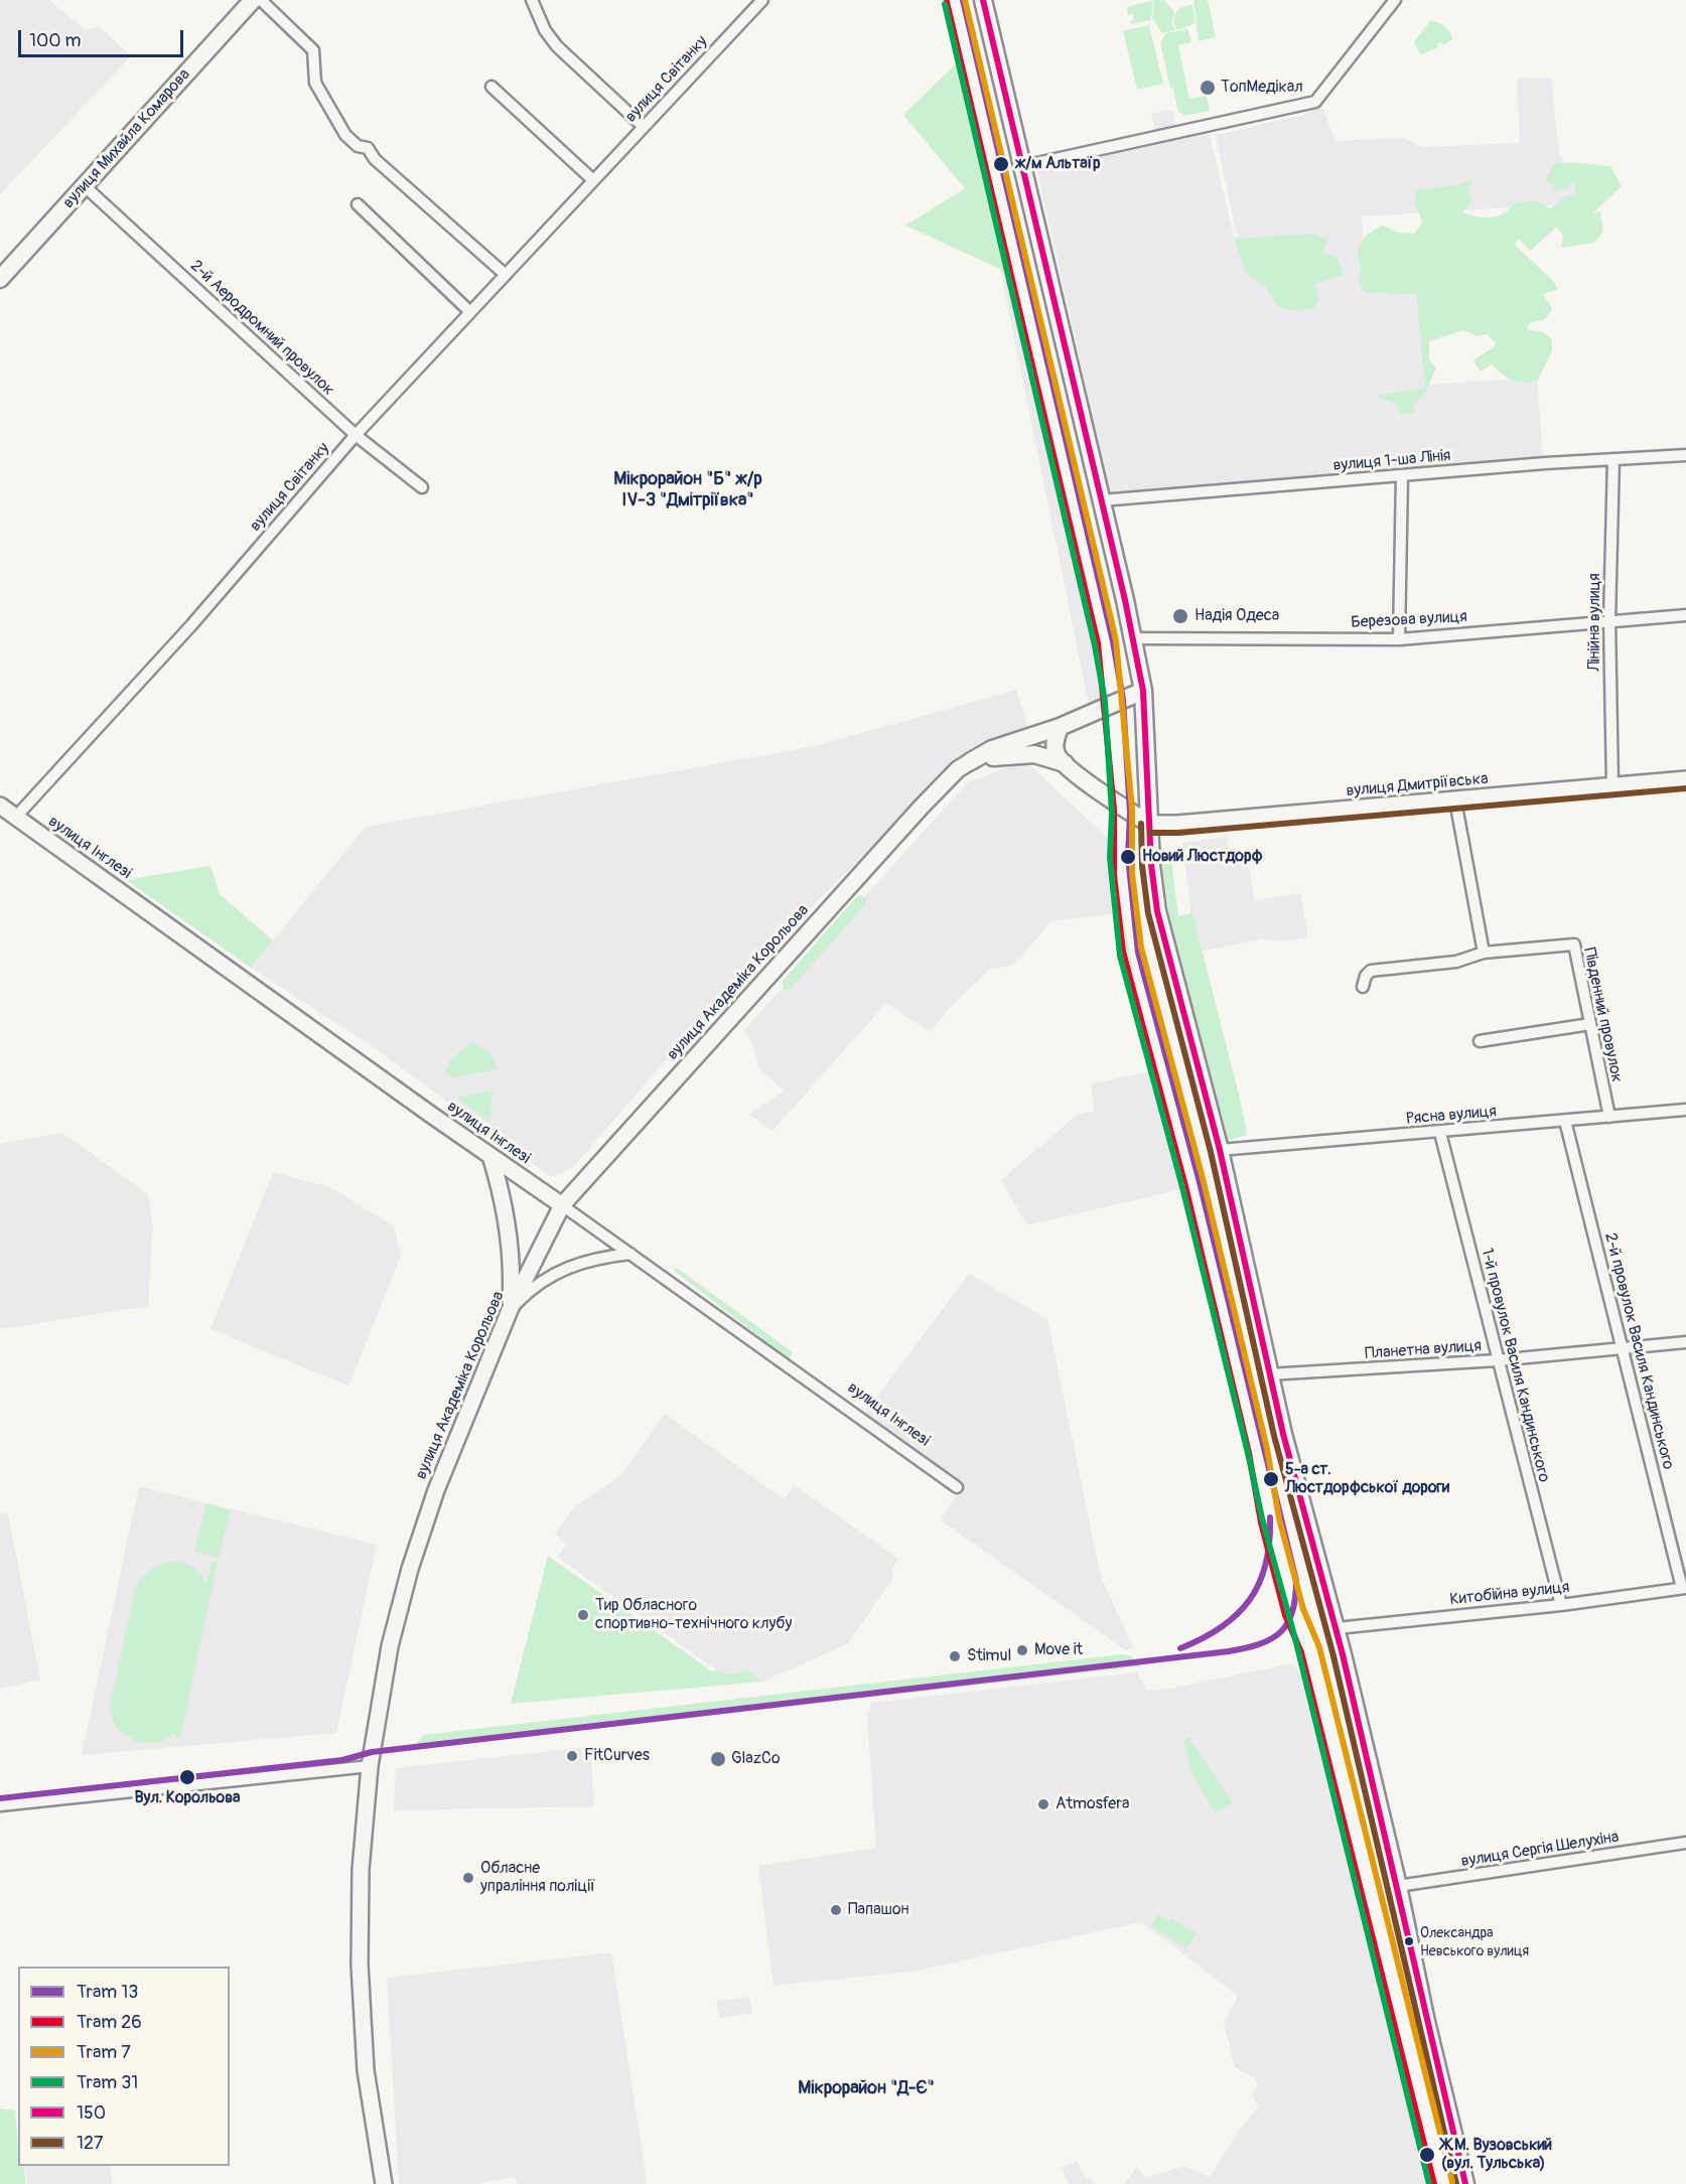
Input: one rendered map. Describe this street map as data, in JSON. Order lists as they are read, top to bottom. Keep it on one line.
{"streets":{"main road":["вулиця Михайла Комарова","вулиця Дмитріївська","вулиця Інглезі","вулиця Академіка Корольова"],"street":["вулиця Світанку","2-й Аеродромний провулок","вулиця 1-ша Лінія","Березова вулиця","Лінійна вулиця","Південний провулок","Рясна вулиця","Планетна вулиця","2-й провулок Василя Кандинського","1-й провулок Василя Кандинського","Китобійна вулиця","вулиця Сергія Шелухіна"]},"crossings":[["вулиця Світанку","2-й Аеродромний провулок"],["вулиця Світанку","вулиця Інглезі"],["вулиця Михайла Комарова","2-й Аеродромний провулок"],["вулиця 1-ша Лінія","Лінійна вулиця"],["Березова вулиця","Лінійна вулиця"],["Лінійна вулиця","вулиця Дмитріївська"],["вулиця Інглезі","вулиця Академіка Корольова"],["Південний провулок","Рясна вулиця"],["Рясна вулиця","2-й провулок Василя Кандинського"],["Рясна вулиця","1-й провулок Василя Кандинського"],["Планетна вулиця","2-й провулок Василя Кандинського"],["Планетна вулиця","1-й провулок Василя Кандинського"],["2-й провулок Василя Кандинського","Китобійна вулиця"],["1-й провулок Василя Кандинського","Китобійна вулиця"]],"districts":["Мікрорайон \"Б\" ж/р IV-3 \"Дмітріївка\"","Мікрорайон \"Д-Є\""],"places":["ТопМедікал","ж/м Альтаїр","Надія Одеса","Новий Люстдорф","5-а ст. Люстдорфської дороги","Тир Обласного спортивно-технічного клубу","Move it","Stimul","FitCurves","GlazCo","Вул. Корольова","Atmosfera","Обласне упраління поліції","Папашон","Олександра Невського вулиця","Ж.М. Вузовський (вул. Тульська)"],"lines":["tram line 13","tram line 7","transit line 150","tram line 26","tram line 31","transit line 127"],"legend":["Tram 13","Tram 26","Tram 7","Tram 31","150","127"],"scale_bar":"100 m"}
